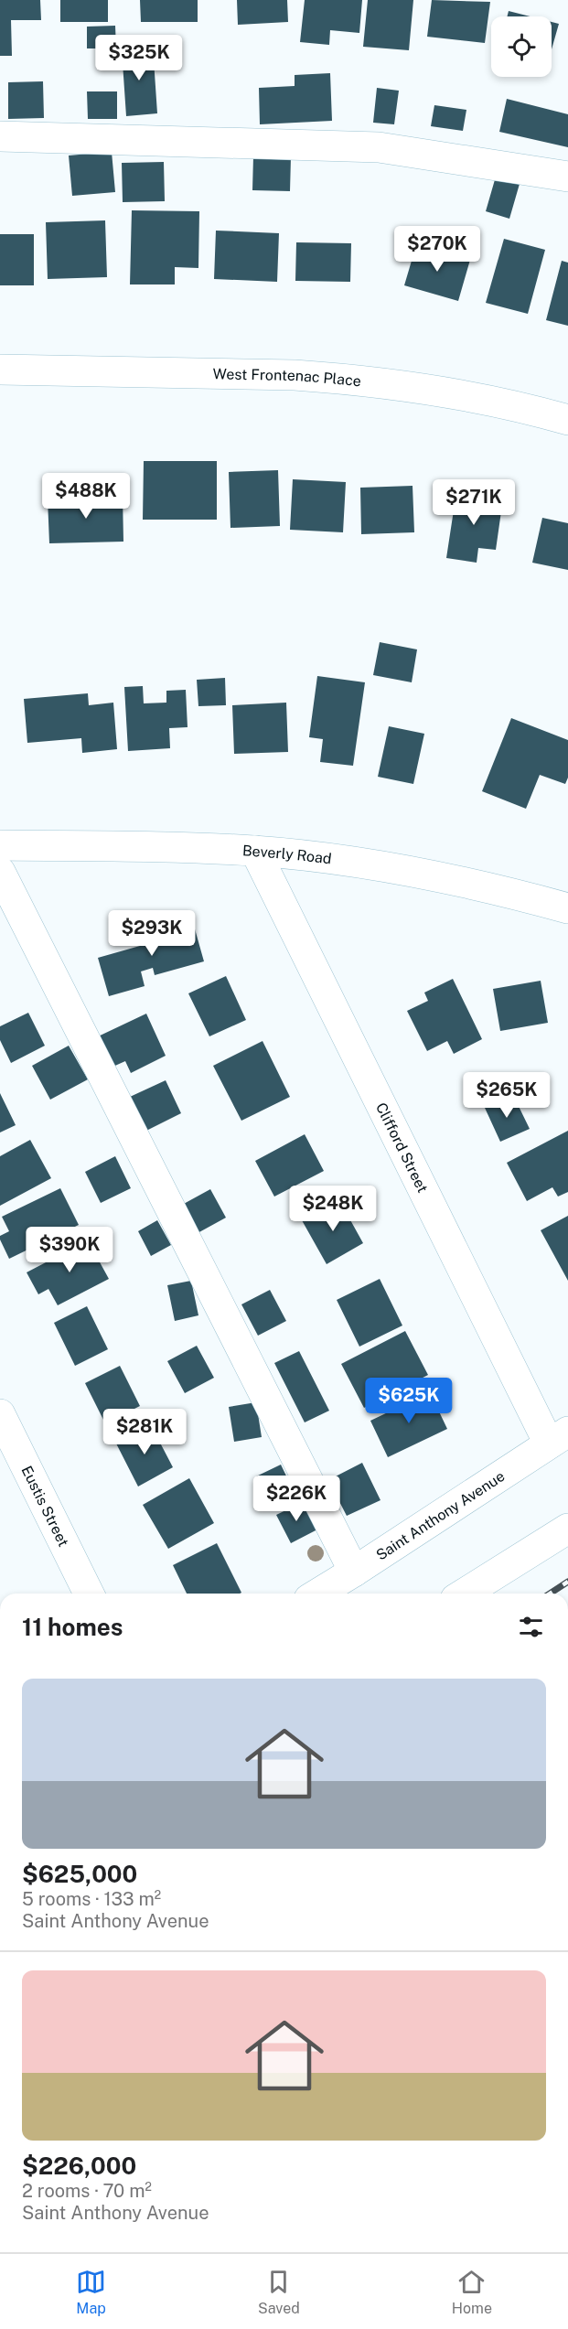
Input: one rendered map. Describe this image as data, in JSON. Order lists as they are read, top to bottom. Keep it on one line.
{"streets":{"main road":["West Frontenac Place","Beverly Road","Clifford Street","Eustis Street","Saint Anthony Avenue"]},"crossings":[["Beverly Road","Clifford Street"],["Clifford Street","Saint Anthony Avenue"]],"page":{"price":["$325K","$270K","$488K","$271K","$293K","$265K","$248K","$390K","$625K","$281K","$226K"],"heading":"11 homes","list":[{"name":"$625,000","note":"5 rooms · 133 m² · Saint Anthony Avenue"},{"name":"$226,000","note":"2 rooms · 70 m² · Saint Anthony Avenue"}],"tabs":["Map","Saved","Home"]}}
